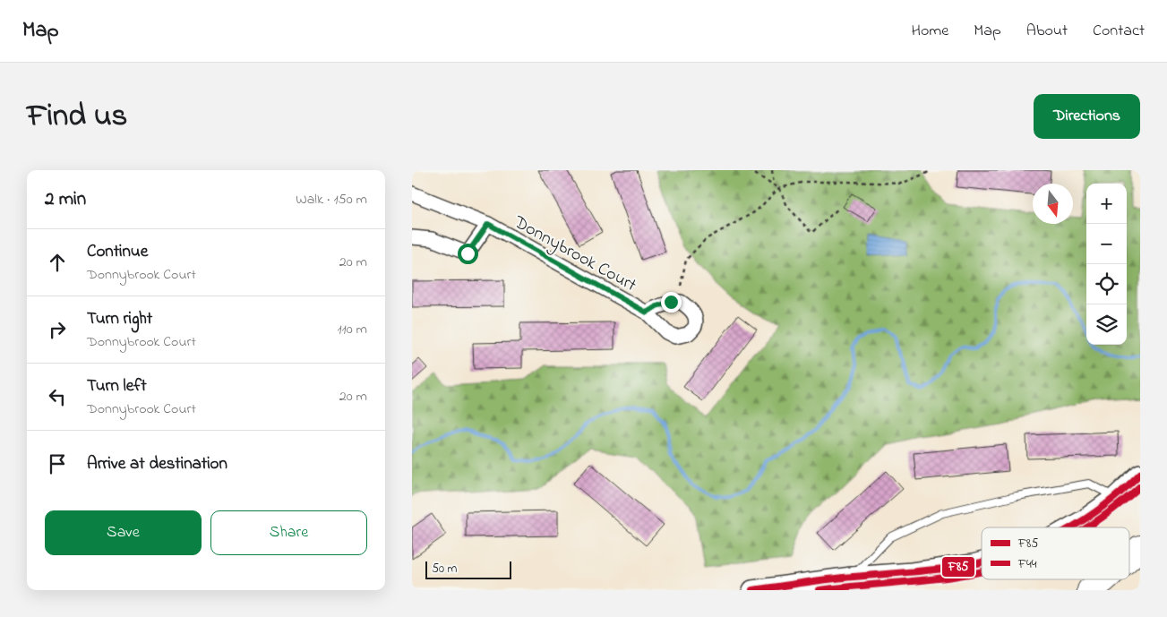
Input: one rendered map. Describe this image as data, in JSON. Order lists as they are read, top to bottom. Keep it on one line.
{"streets":{"street":["Donnybrook Court"]},"lines":["transit line F85","transit line F44"],"legend":["F85","F44"],"scale_bar":"50 m","north":"bottom","page":{"header":"Map","nav":["Home","Map","About","Contact"],"title":"Find us","buttons":["Directions",["Save","Share"]],"heading":["2 min","Walk · 150 m"],"map_buttons":["+","−"],"list":[["Continue","Donnybrook Court","20 m"],["Turn right","Donnybrook Court","110 m"],["Turn left","Donnybrook Court","20 m"],"Arrive at destination"],"scale":"50 m"}}
